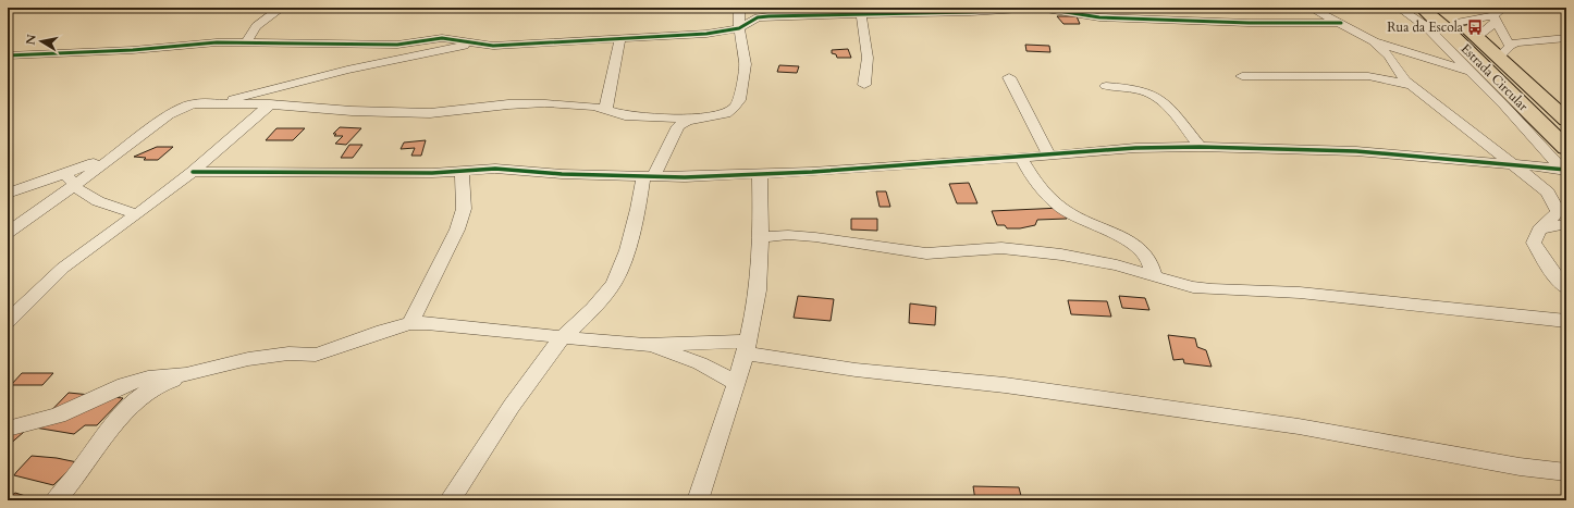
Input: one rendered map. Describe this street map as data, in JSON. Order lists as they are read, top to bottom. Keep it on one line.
{"streets":{"main road":["Estrada Circular"]},"places":{"bus stop":["Rua da Escola"]},"north":"left"}
